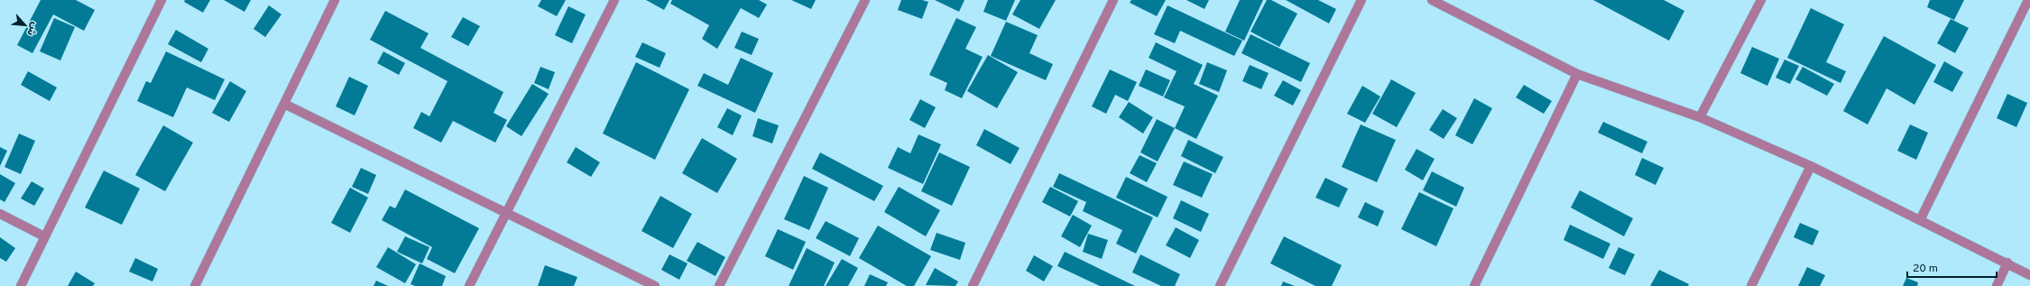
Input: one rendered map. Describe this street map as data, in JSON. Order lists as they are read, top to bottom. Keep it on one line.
{"scale_bar":"20 m","north":"bottom right"}
